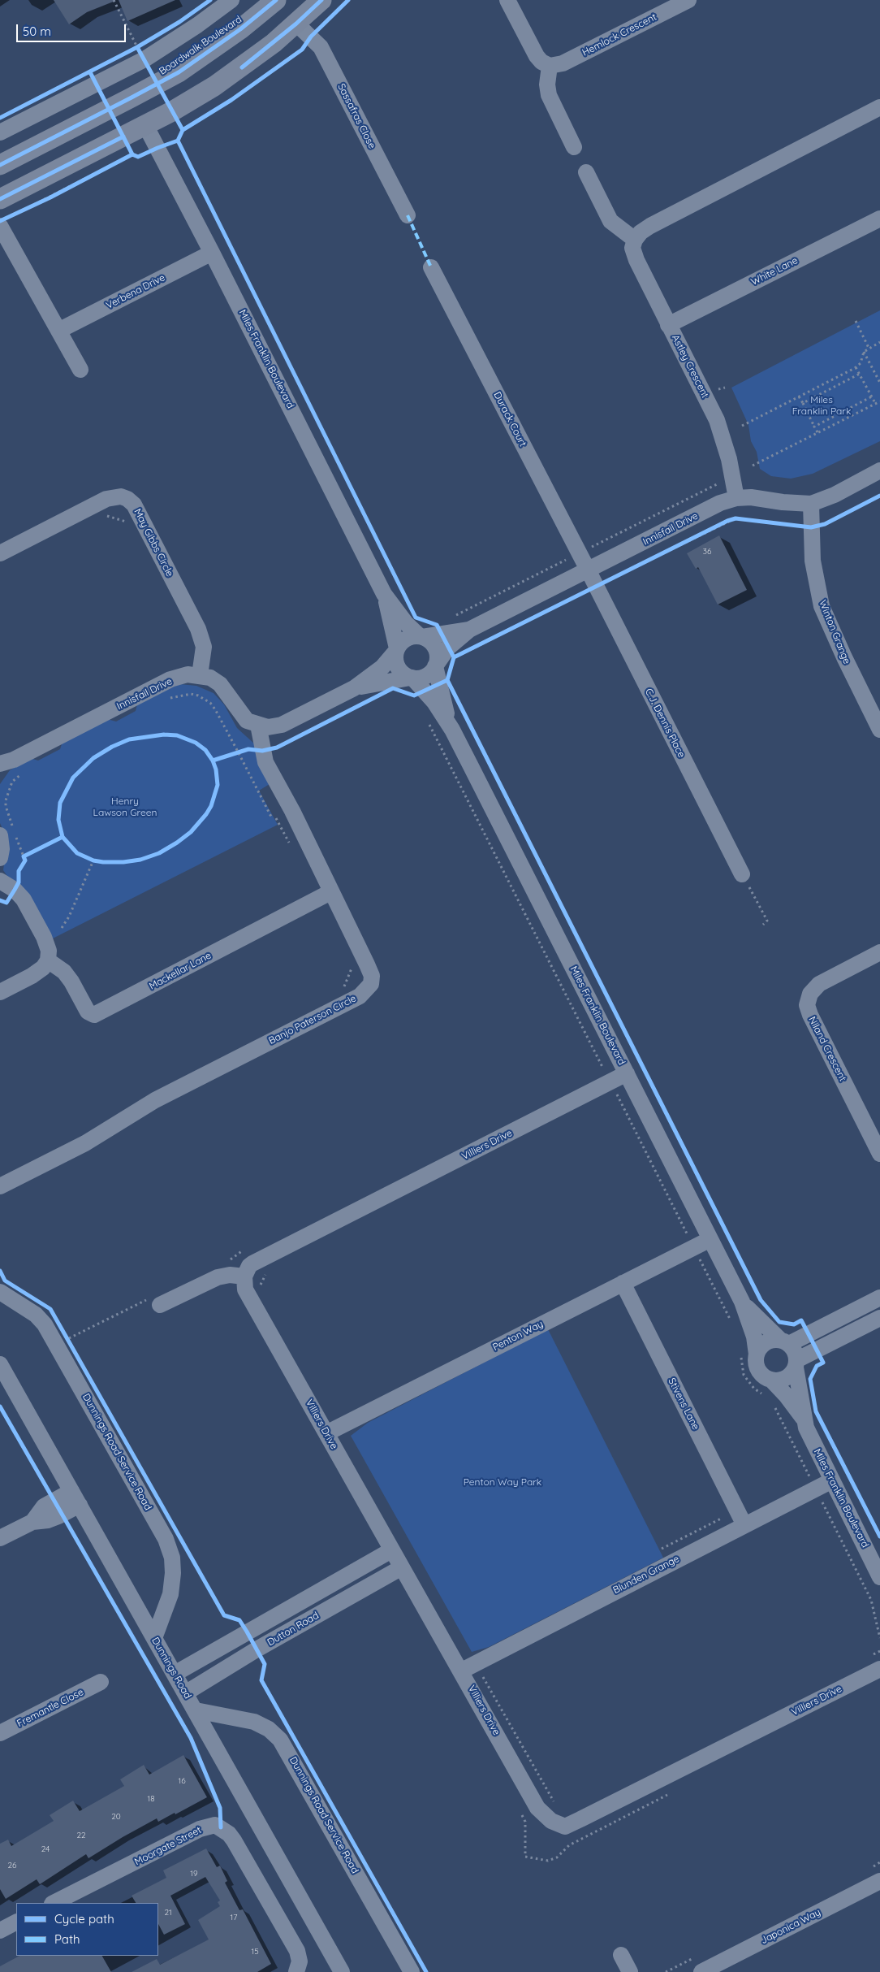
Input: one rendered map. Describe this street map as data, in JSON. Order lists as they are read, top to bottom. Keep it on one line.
{"streets":{"main road":["Boardwalk Boulevard"],"street":["Hemlock Crescent","Sassafras Close","White Lane","Verbena Drive","Miles Franklin Boulevard","Astley Crescent","Durack Court","Innisfail Drive","May Gibbs Circle","Winton Grange","C.J. Dennis Place","Mackellar Lane","Banjo Paterson Circle","Niland Crescent","Villiers Drive","Penton Way","Stivens Lane","Dunnings Road Service Road","Blunden Grange","Dutton Road","Dunnings Road","Fremantle Close","Moorgate Street","Japonica Way"]},"crossings":[["White Lane","Astley Crescent"],["Verbena Drive","Miles Franklin Boulevard"],["Miles Franklin Boulevard","Innisfail Drive"],["Miles Franklin Boulevard","Villiers Drive"],["Miles Franklin Boulevard","Penton Way"],["Miles Franklin Boulevard","Blunden Grange"],["Astley Crescent","Innisfail Drive"],["Durack Court","Innisfail Drive"],["Durack Court","C.J. Dennis Place"],["Innisfail Drive","May Gibbs Circle"],["Innisfail Drive","Winton Grange"],["Innisfail Drive","C.J. Dennis Place"],["Innisfail Drive","Banjo Paterson Circle"],["Mackellar Lane","Banjo Paterson Circle"],["Villiers Drive","Penton Way"],["Villiers Drive","Blunden Grange"],["Villiers Drive","Dutton Road"],["Penton Way","Stivens Lane"],["Stivens Lane","Blunden Grange"],["Dunnings Road Service Road","Dunnings Road"],["Dutton Road","Dunnings Road"]],"parks":["Miles Franklin Park","Henry Lawson Green","Penton Way Park"],"house_numbers":["36","16","18","20","22","24","26","19","21","17","15"],"legend":["Cycle path","Path"],"scale_bar":"50 m"}
